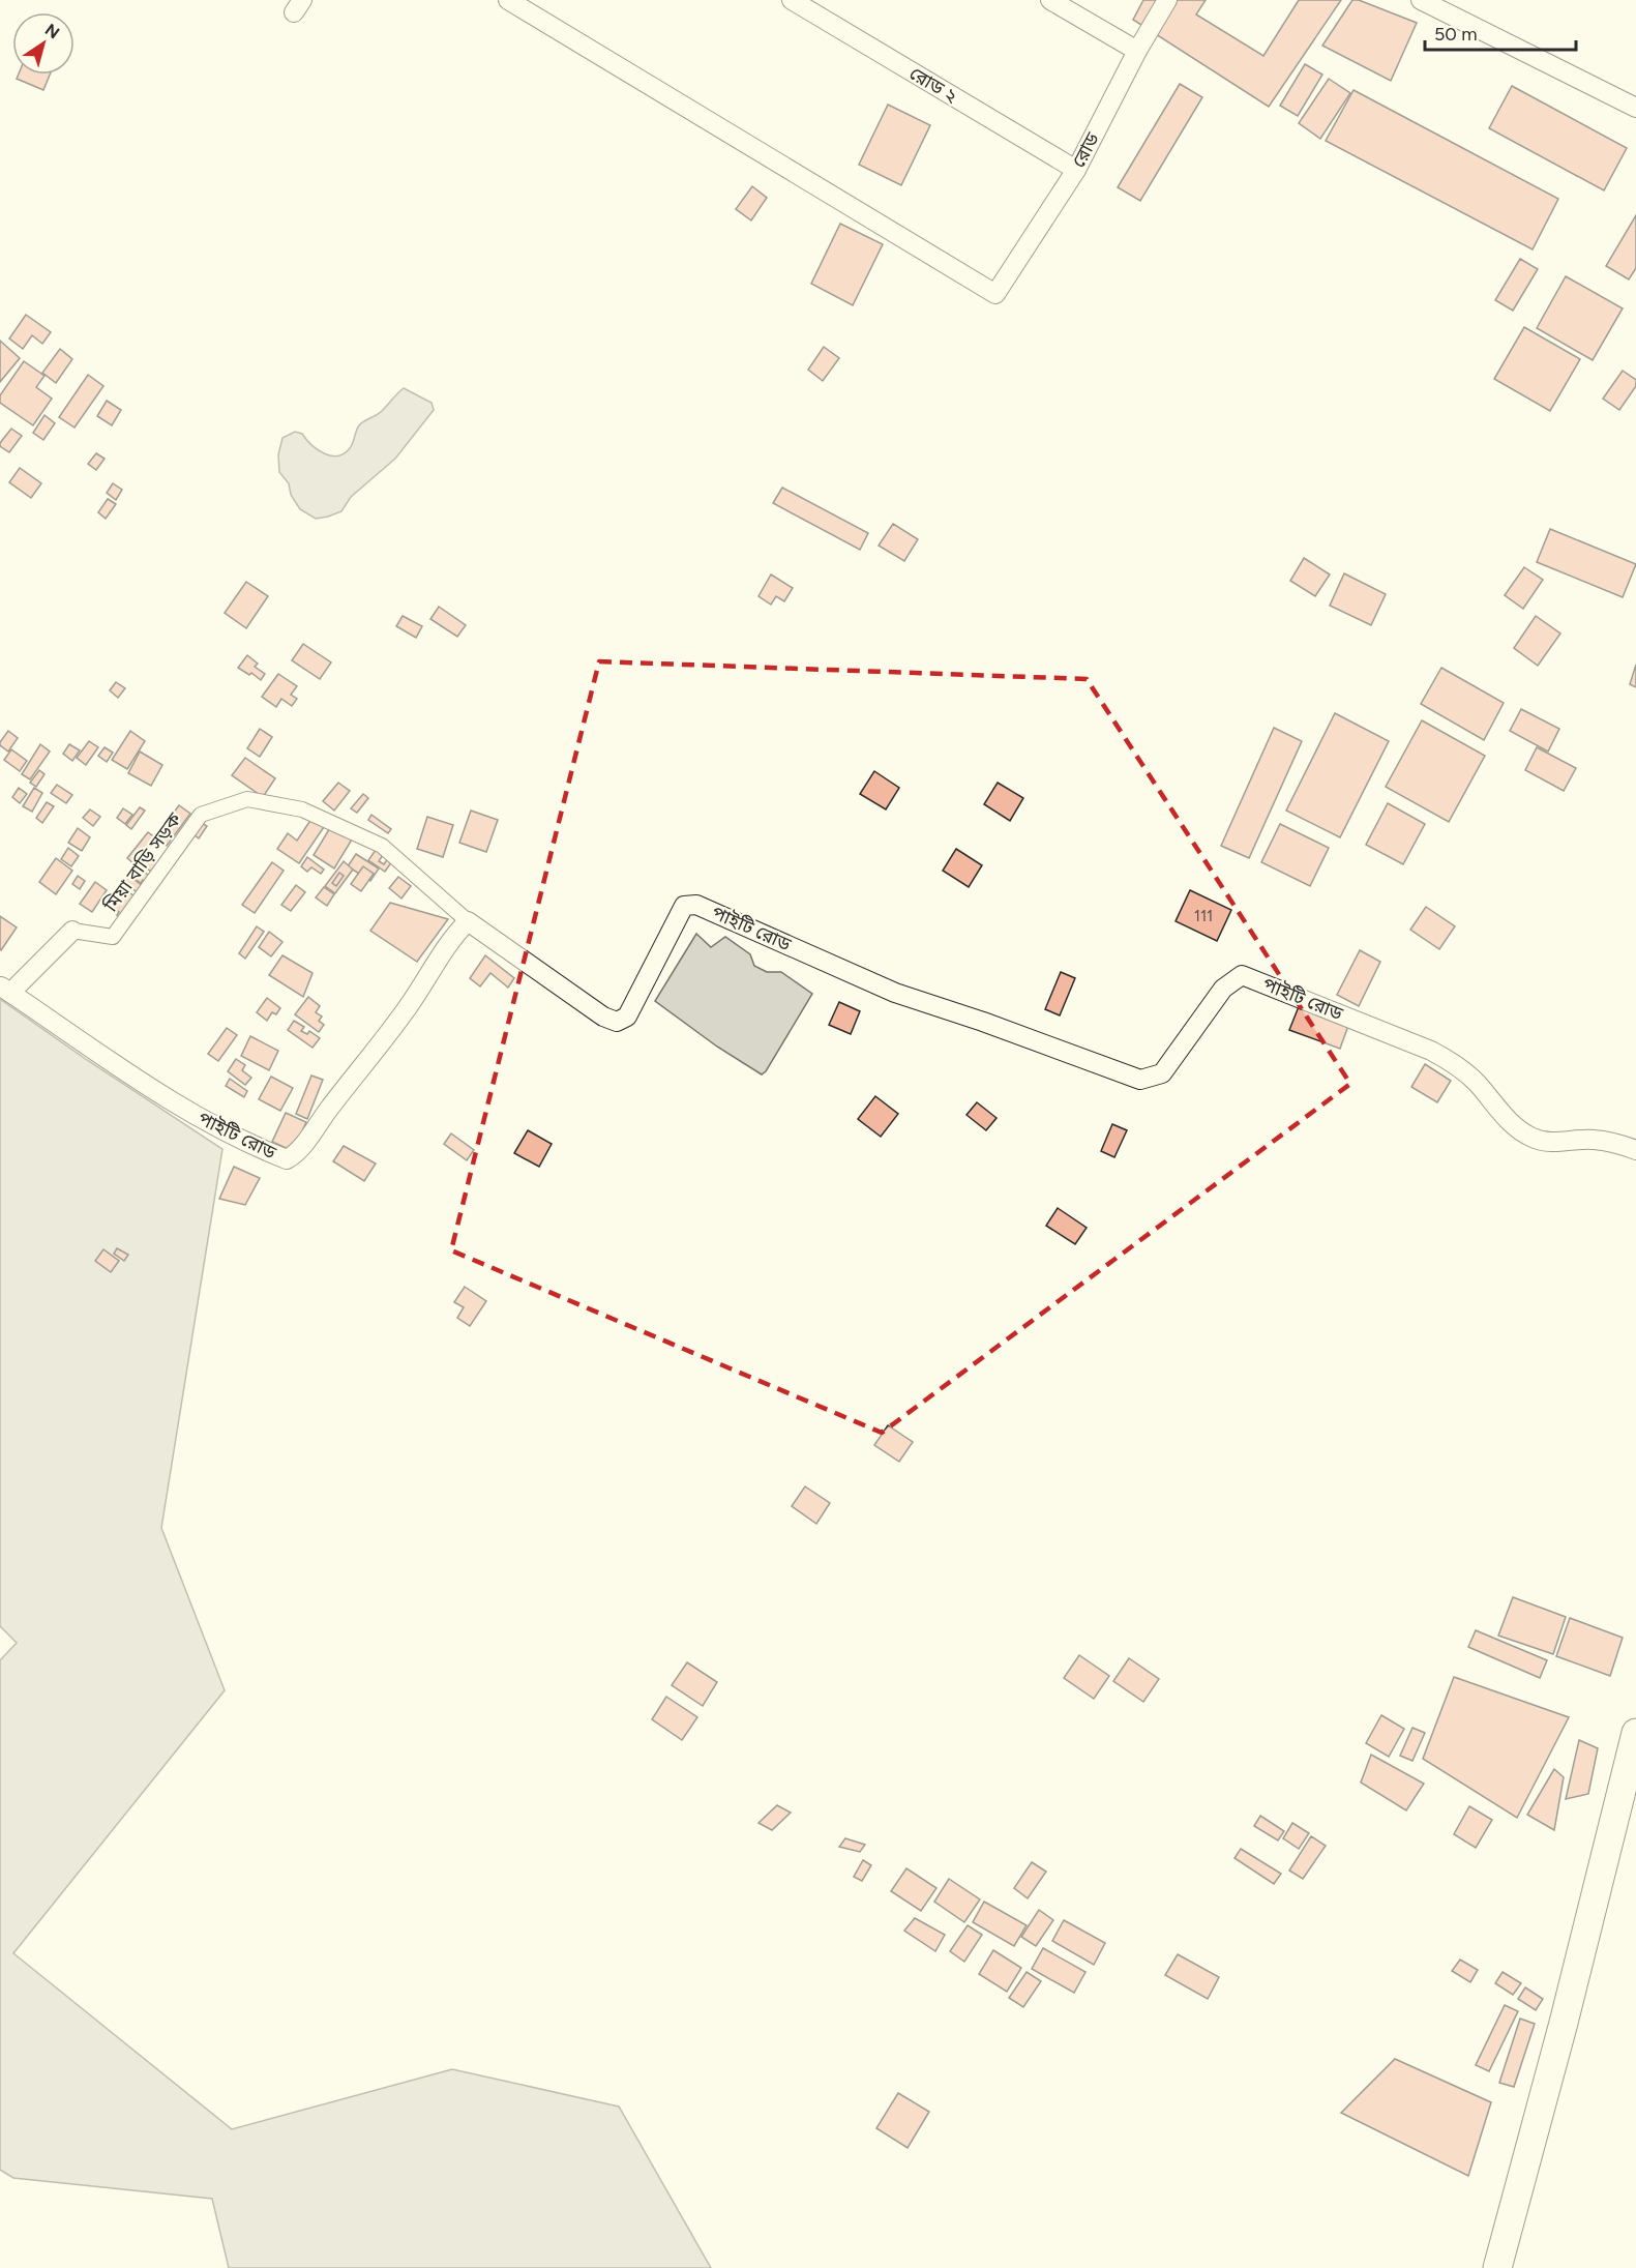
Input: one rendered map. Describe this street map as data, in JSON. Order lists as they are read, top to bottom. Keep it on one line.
{"streets":{"street":["রোড ২","রোড","মিয়া বাড়ি সড়ক","পাইটি রোড"]},"crossings":[["রোড ২","রোড"],["মিয়া বাড়ি সড়ক","পাইটি রোড"]],"house_numbers":["111"],"scale_bar":"50 m","north":"top right"}
